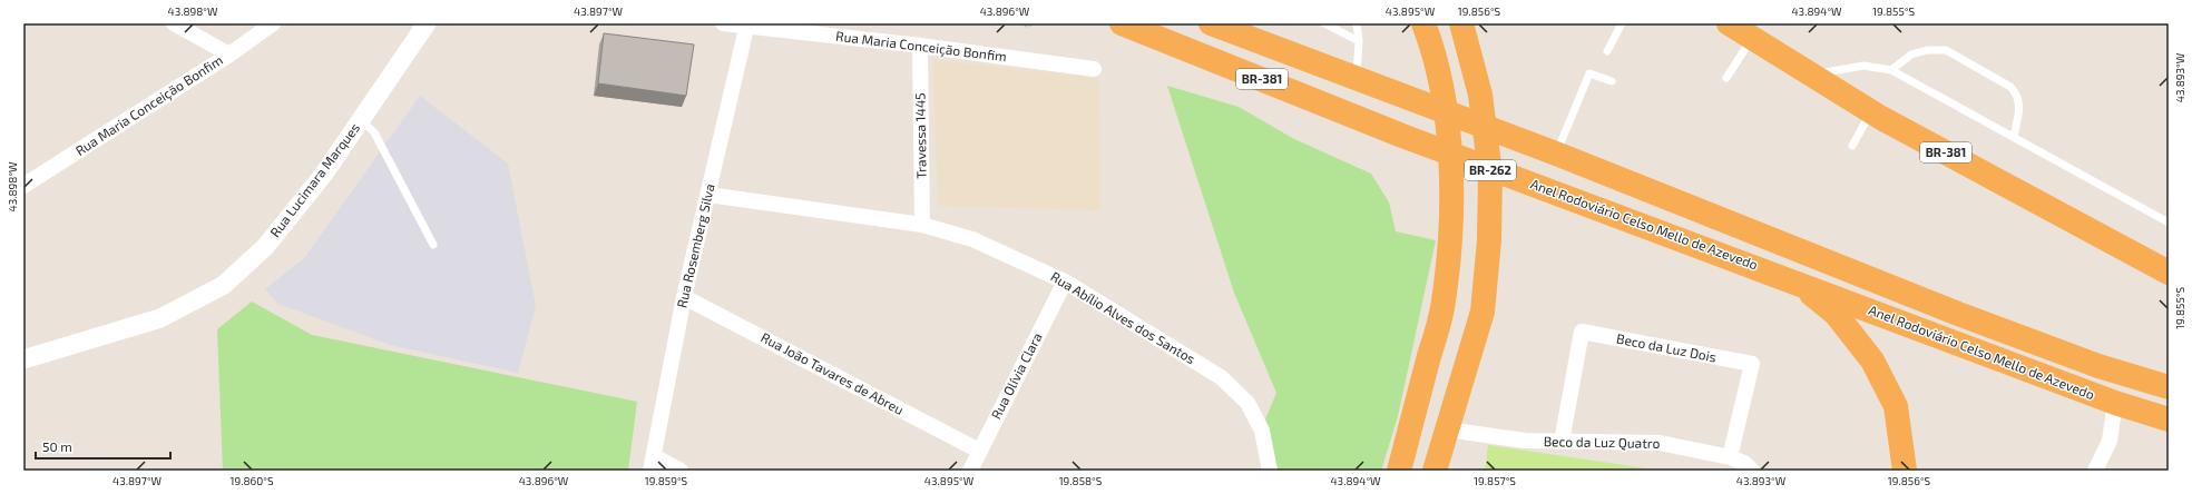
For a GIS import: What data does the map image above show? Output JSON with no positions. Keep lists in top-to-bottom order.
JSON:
{
  "streets": {
    "highway": ["BR-381", "BR-262", "Anel Rodoviário Celso Mello de Azevedo"],
    "street": [
      "Rua Maria Conceição Bonfim",
      "Travessa 1445",
      "Rua Lucimara Marques",
      "Rua Rosemberg Silva",
      "Rua Abílio Alves dos Santos",
      "Beco da Luz Dois",
      "Rua João Tavares de Abreu",
      "Rua Olívia Clara",
      "Beco da Luz Quatro"
    ]
  },
  "crossings": [
    ["Rua Maria Conceição Bonfim", "Travessa 1445"],
    ["Rua Maria Conceição Bonfim", "Rua Rosemberg Silva"],
    ["Travessa 1445", "Rua Abílio Alves dos Santos"],
    ["BR-262", "Beco da Luz Quatro"],
    ["Rua Rosemberg Silva", "Rua Abílio Alves dos Santos"],
    ["Rua Rosemberg Silva", "Rua João Tavares de Abreu"],
    ["Rua Abílio Alves dos Santos", "Rua Olívia Clara"],
    ["Beco da Luz Dois", "Beco da Luz Quatro"],
    ["Rua João Tavares de Abreu", "Rua Olívia Clara"]
  ],
  "scale_bar": "50 m",
  "coordinates": [
    "43.898°W",
    "43.897°W",
    "43.896°W",
    "43.895°W",
    "19.856°S",
    "43.894°W",
    "19.855°S",
    "43.893°W",
    "19.860°S",
    "19.859°S",
    "19.858°S",
    "19.857°S"
  ]
}
